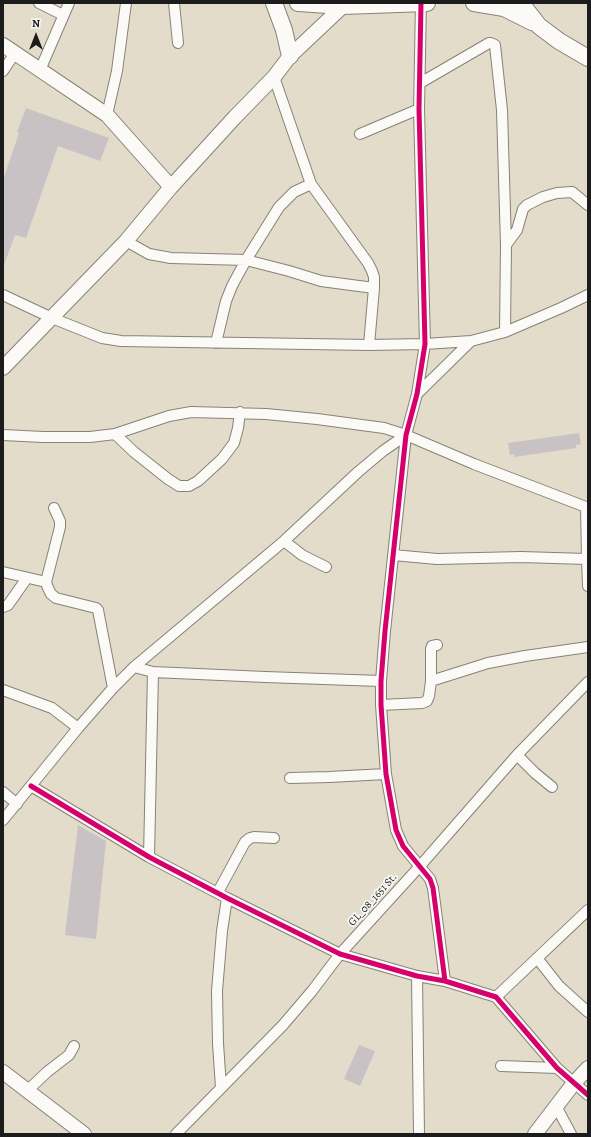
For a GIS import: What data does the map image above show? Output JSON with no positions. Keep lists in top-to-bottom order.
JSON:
{
  "streets": {
    "street": ["GL_08_1651 St."]
  },
  "north": "top"
}
